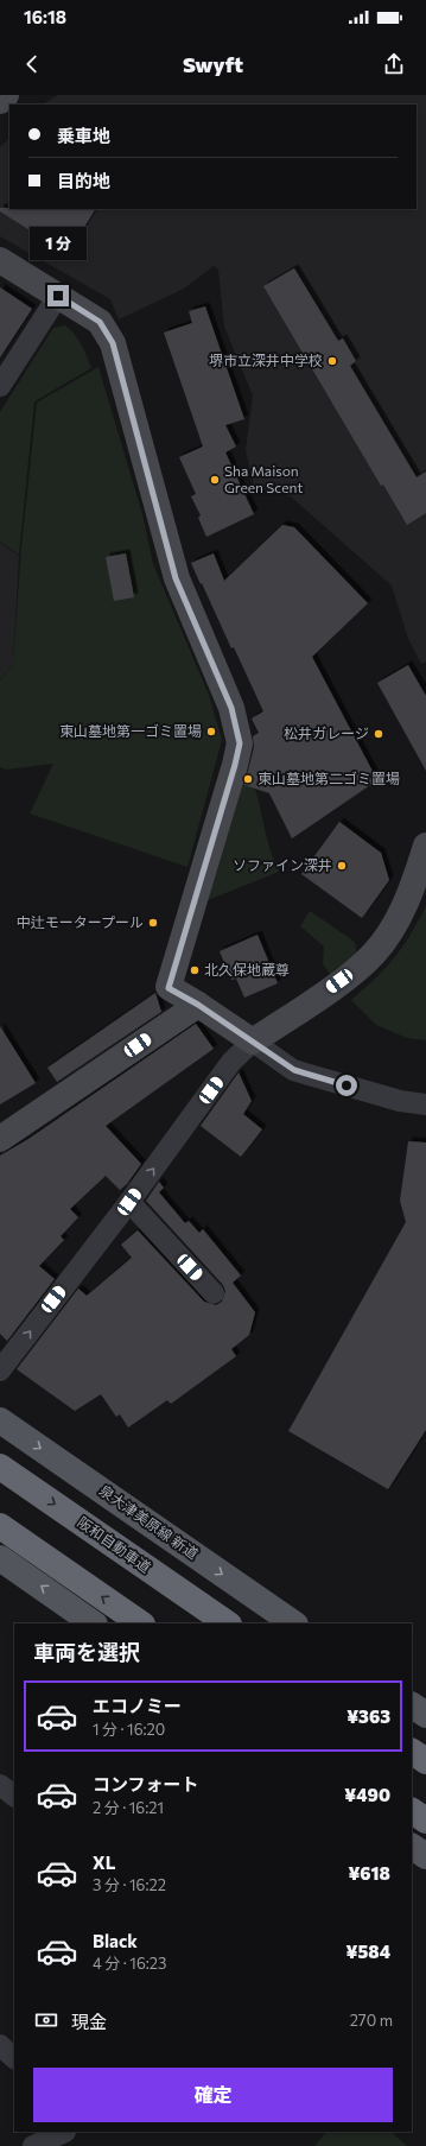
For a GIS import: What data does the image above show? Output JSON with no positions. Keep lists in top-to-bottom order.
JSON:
{
  "streets": {
    "highway": ["阪和自動車道"],
    "main road": ["泉大津美原線 新道"]
  },
  "places": [
    "堺市立深井中学校",
    "Sha Maison Green Scent",
    "東山墓地第一ゴミ置場",
    "松井ガレージ",
    "東山墓地第二ゴミ置場",
    "ソファイン深井",
    "中辻モータープール",
    "北久保地蔵尊"
  ],
  "page": {
    "status": "16:18",
    "header": "Swyft",
    "banner": ["乗車地", "目的地"],
    "bubble": "1 分",
    "heading": "車両を選択",
    "list": [
      {
        "name": "エコノミー",
        "note": "1 分 · 16:20",
        "value": "¥363"
      },
      {
        "name": "コンフォート",
        "note": "2 分 · 16:21",
        "value": "¥490"
      },
      {
        "name": "XL",
        "note": "3 分 · 16:22",
        "value": "¥618"
      },
      {
        "name": "Black",
        "note": "4 分 · 16:23",
        "value": "¥584"
      }
    ],
    "pay": ["現金", "270 m"],
    "buttons": "確定"
  }
}
